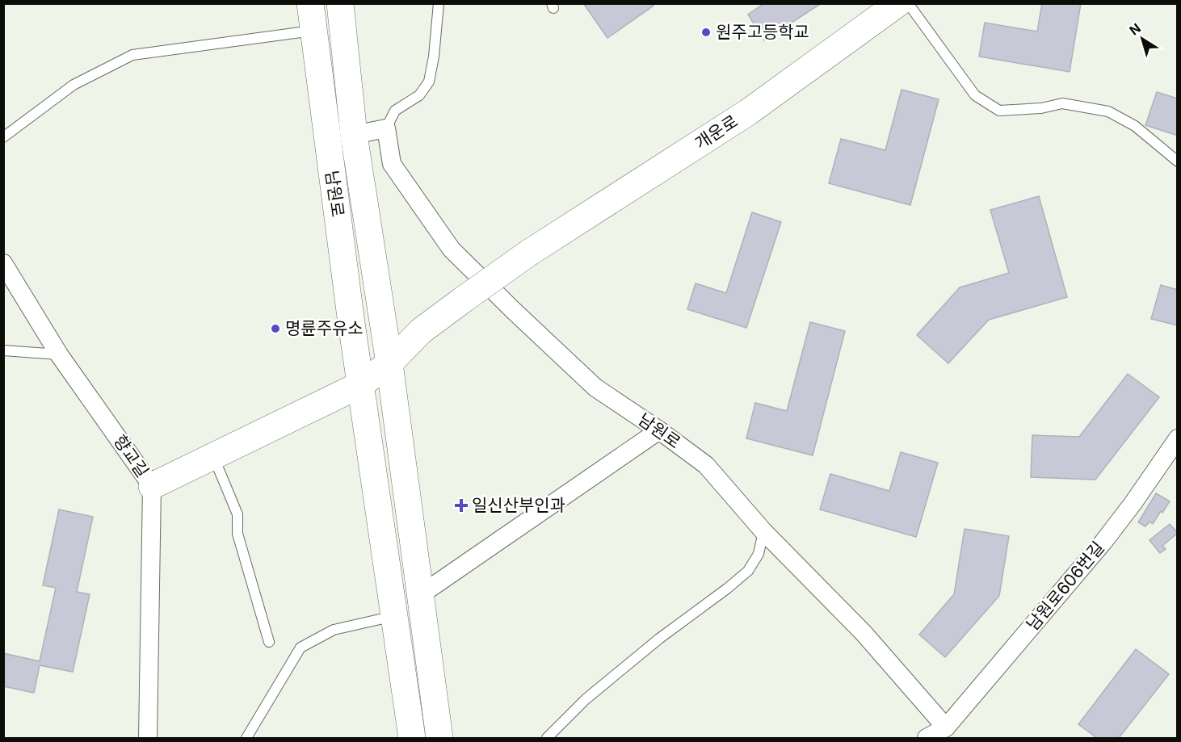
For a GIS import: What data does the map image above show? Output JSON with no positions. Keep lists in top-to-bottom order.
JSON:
{
  "streets": {
    "street": [
      "개운로",
      "남원로",
      "향교길",
      "남원로606번길"
    ]
  },
  "crossings": [
    ["개운로", "남원로"]
  ],
  "places": {
    "other": ["원주고등학교", "명륜주유소"],
    "health": ["일신산부인과"]
  },
  "north": "top left"
}
